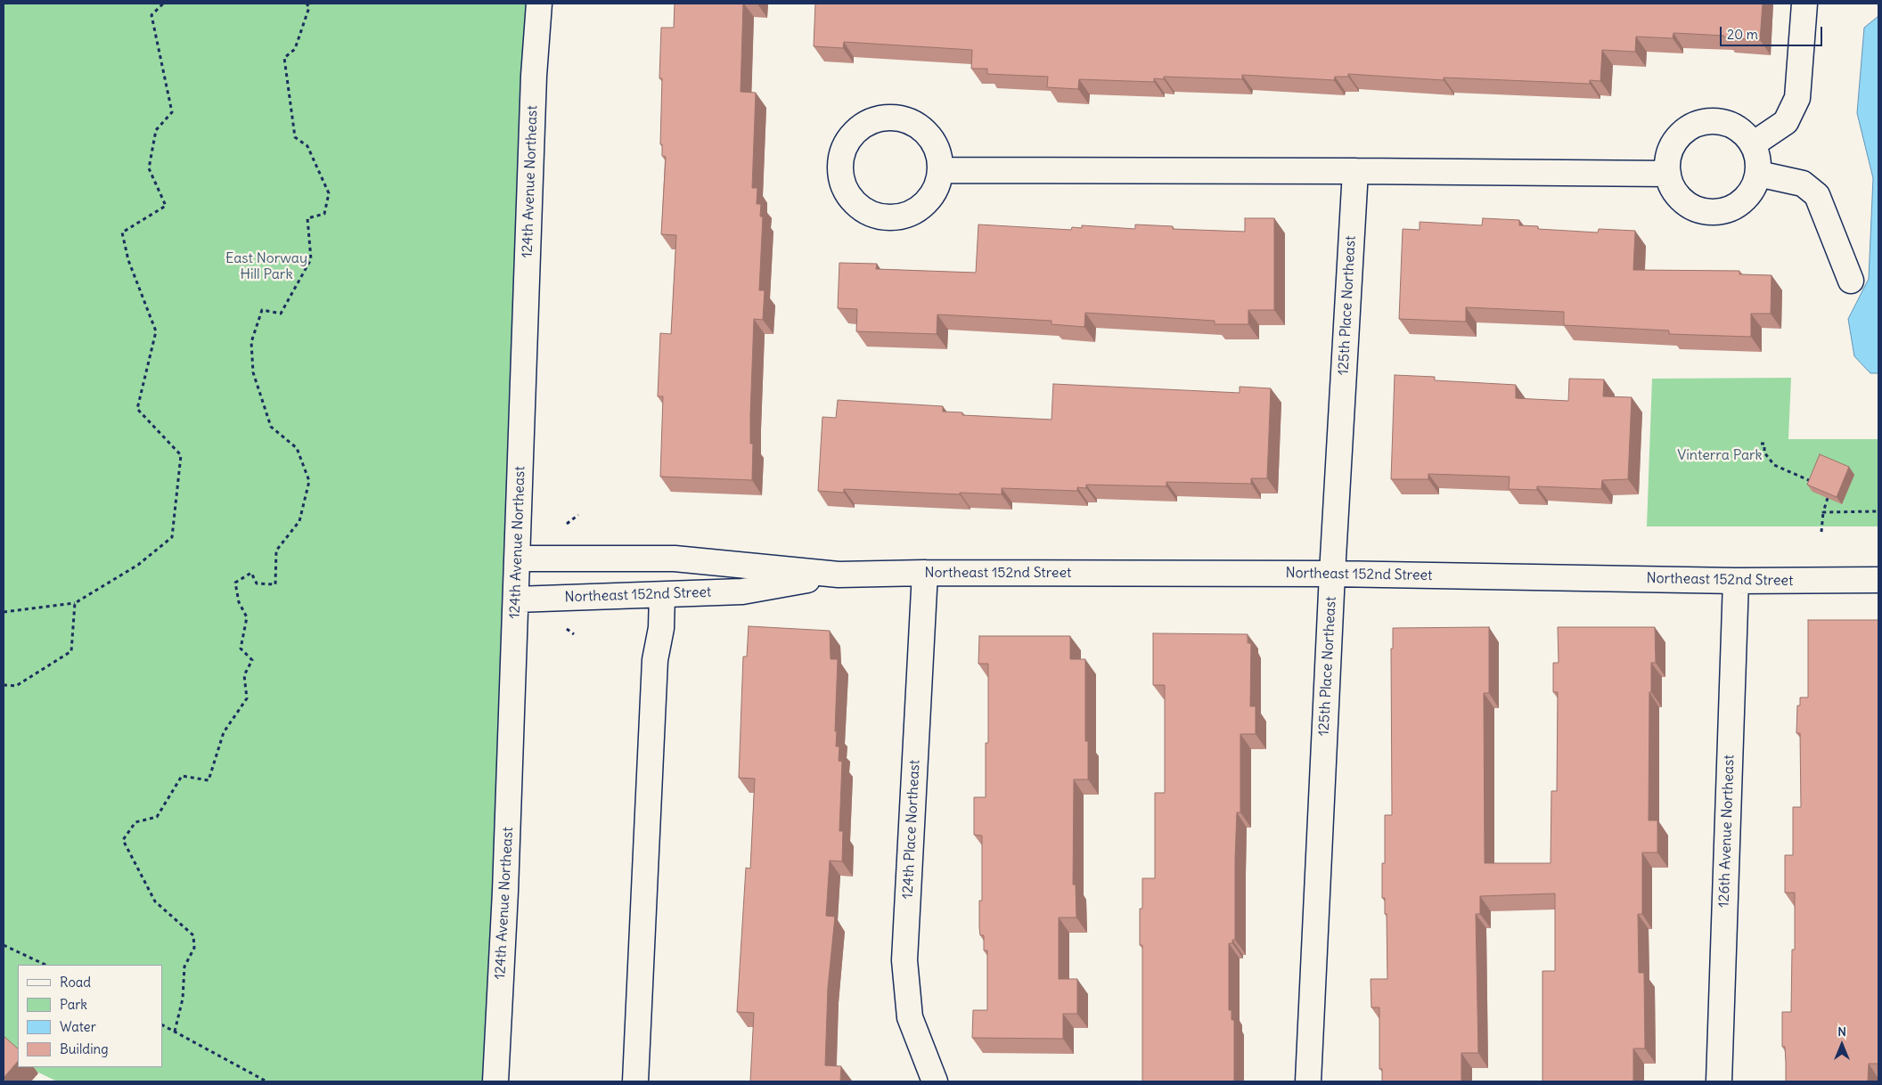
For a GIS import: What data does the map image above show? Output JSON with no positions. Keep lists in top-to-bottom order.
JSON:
{
  "streets": {
    "street": [
      "124th Avenue Northeast",
      "125th Place Northeast",
      "Northeast 152nd Street",
      "124th Place Northeast",
      "126th Avenue Northeast"
    ]
  },
  "crossings": [
    ["124th Avenue Northeast", "Northeast 152nd Street"],
    ["125th Place Northeast", "Northeast 152nd Street"],
    ["Northeast 152nd Street", "124th Place Northeast"],
    ["Northeast 152nd Street", "126th Avenue Northeast"]
  ],
  "parks": ["East Norway Hill Park", "Vinterra Park"],
  "legend": [
    "Road",
    "Park",
    "Water",
    "Building"
  ],
  "scale_bar": "20 m",
  "north": "top"
}
